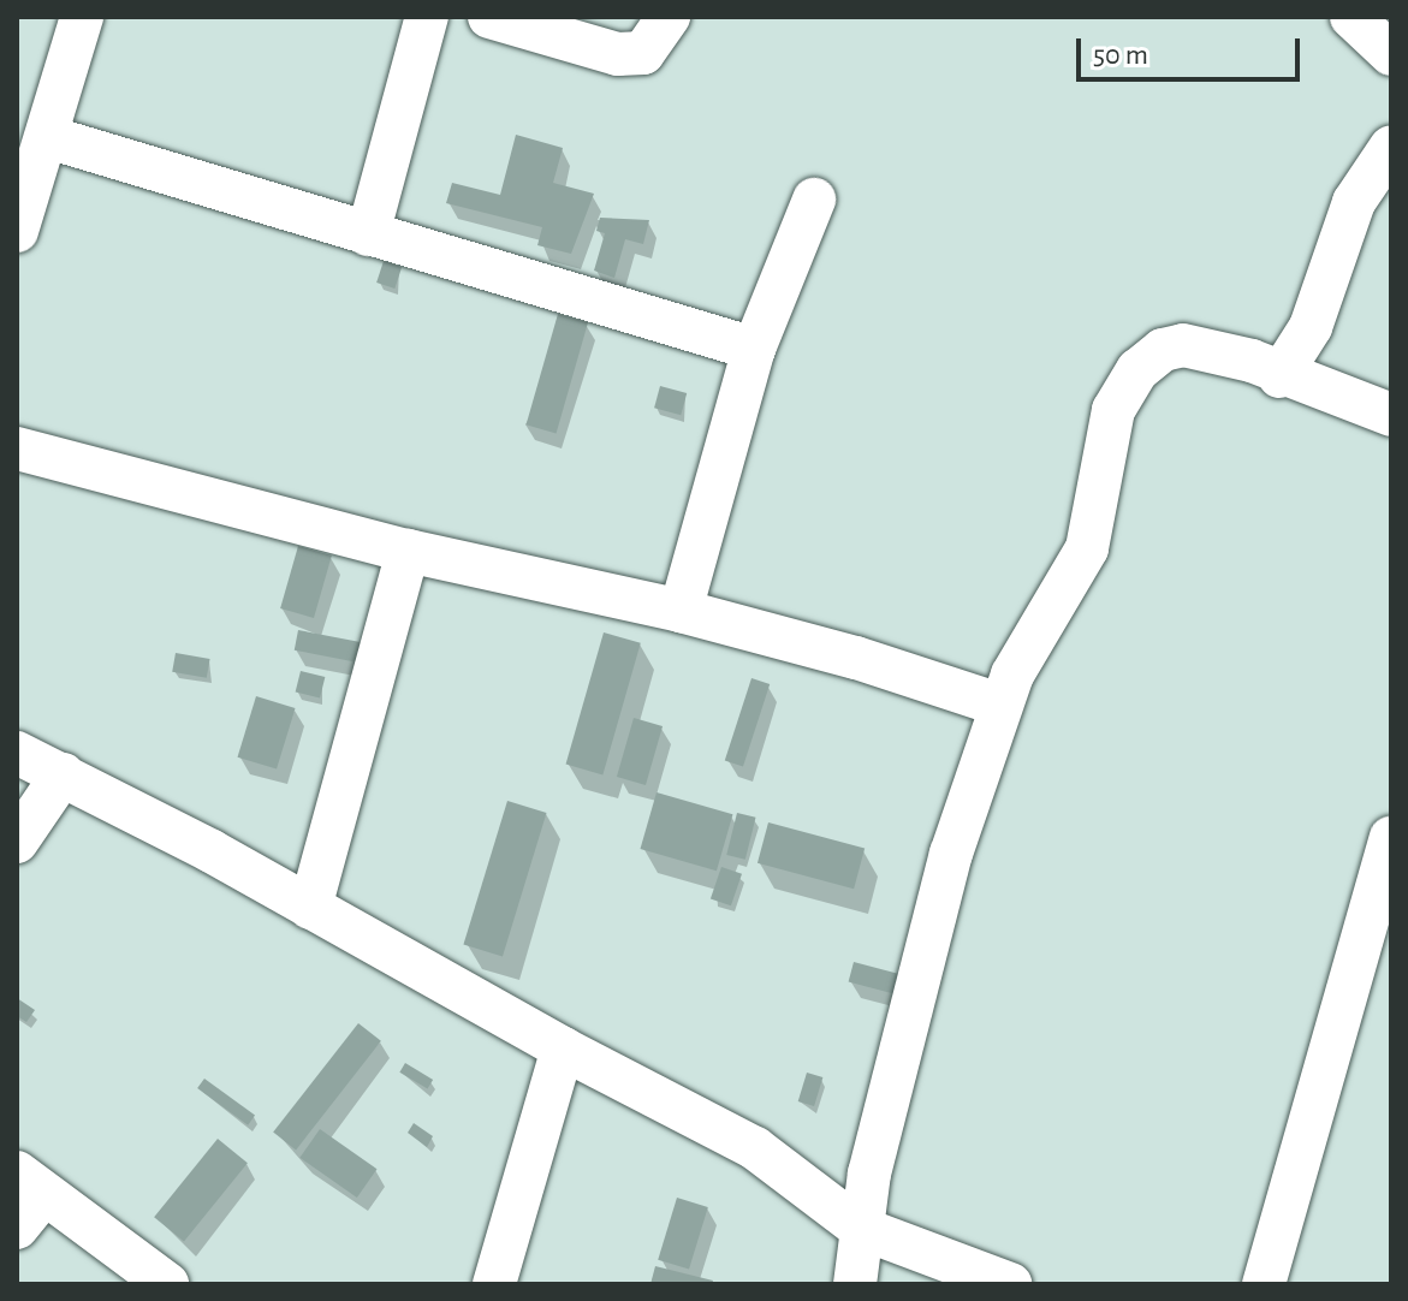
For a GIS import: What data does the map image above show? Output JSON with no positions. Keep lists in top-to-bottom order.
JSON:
{
  "scale_bar": "50 m"
}
